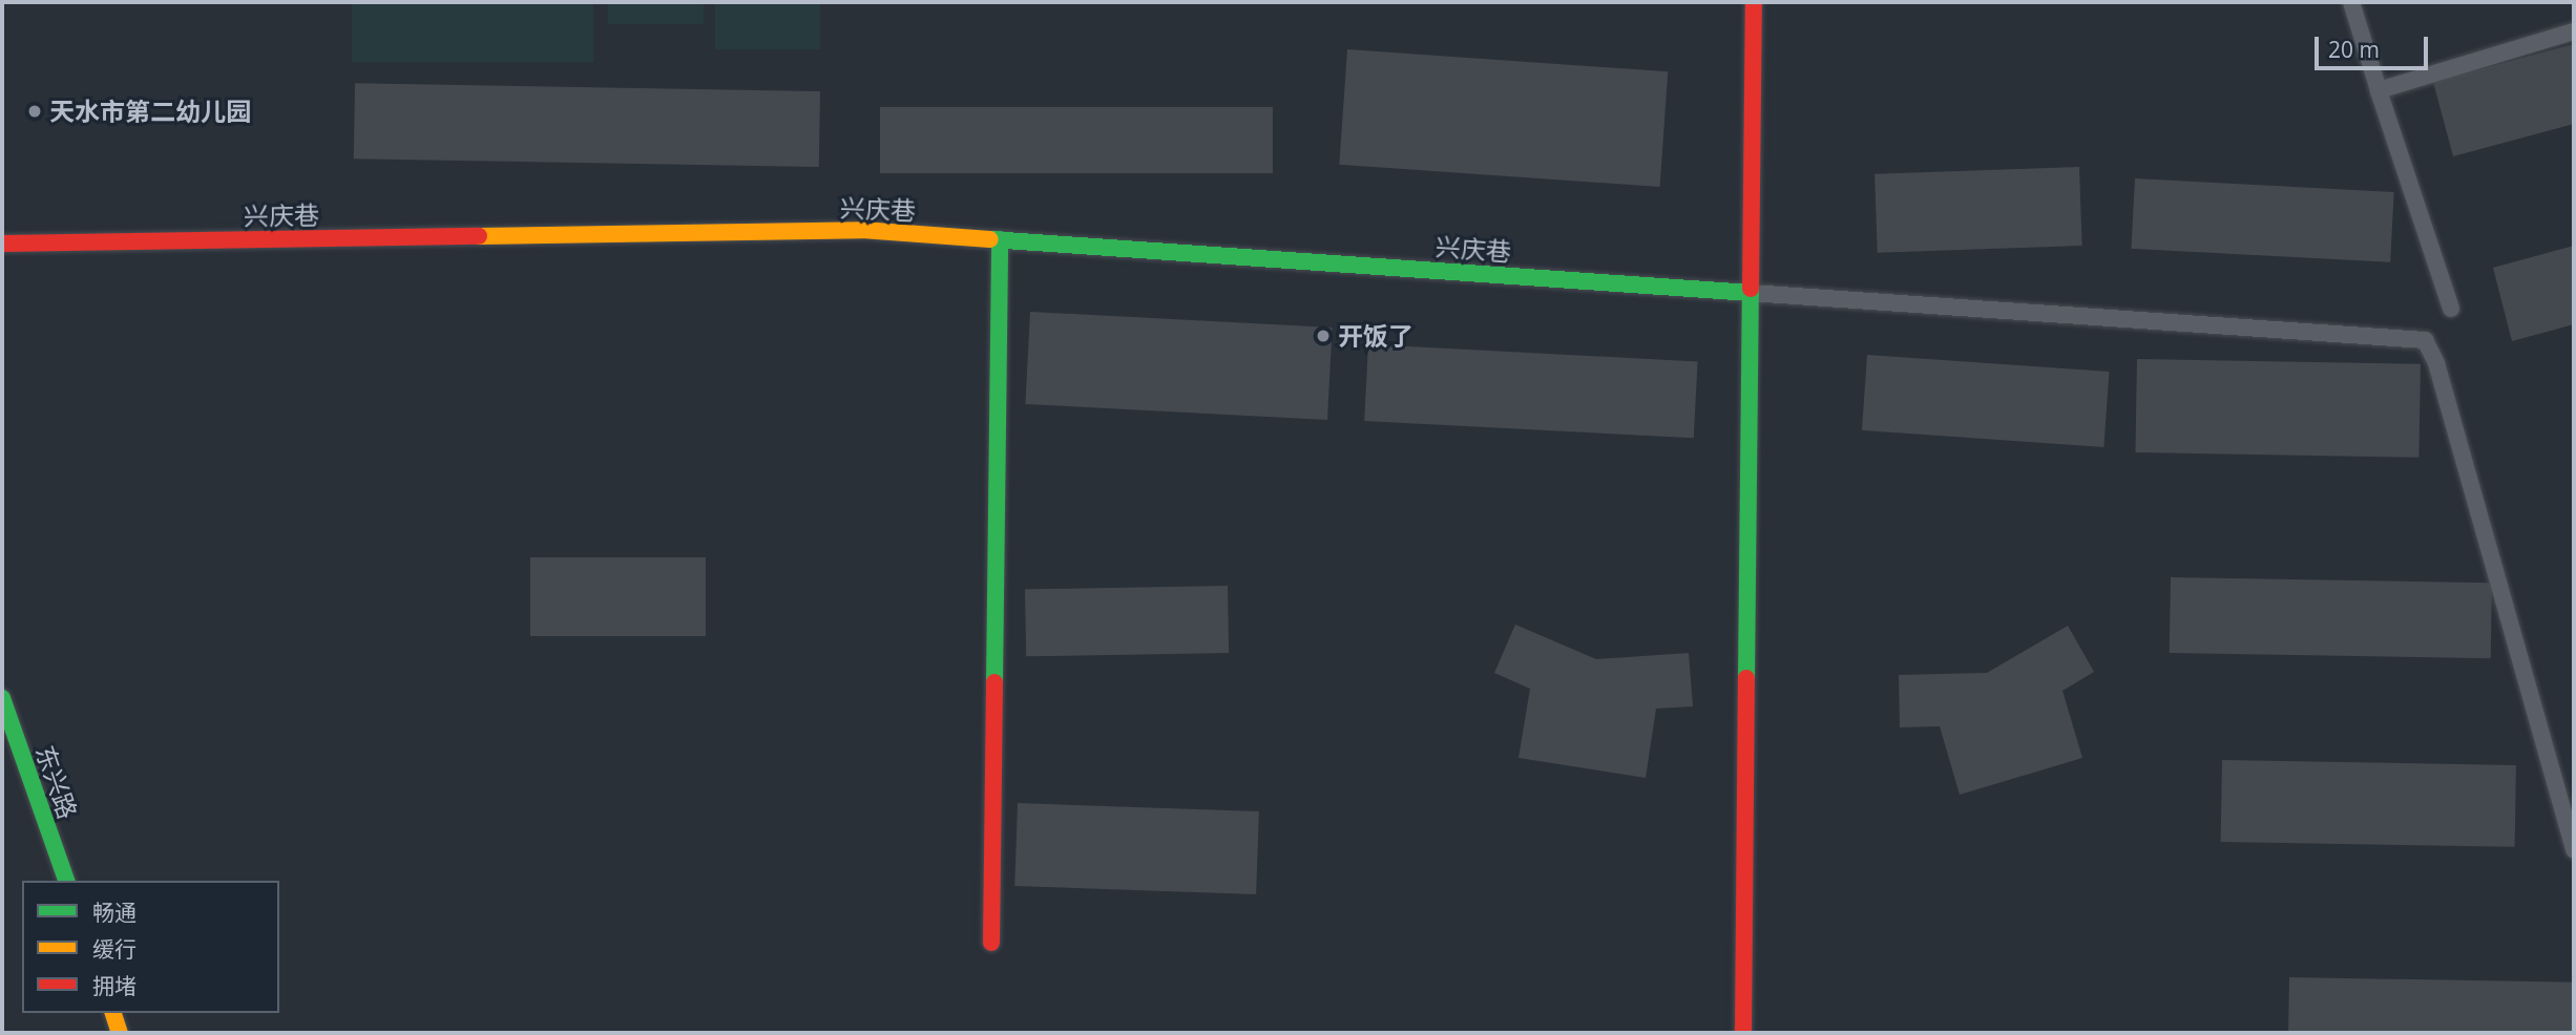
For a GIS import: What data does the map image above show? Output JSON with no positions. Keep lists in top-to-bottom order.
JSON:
{
  "streets": {
    "street": ["兴庆巷", "东兴路"]
  },
  "places": ["天水市第二幼儿园", "开饭了"],
  "legend": ["畅通", "缓行", "拥堵"],
  "scale_bar": "20 m"
}
